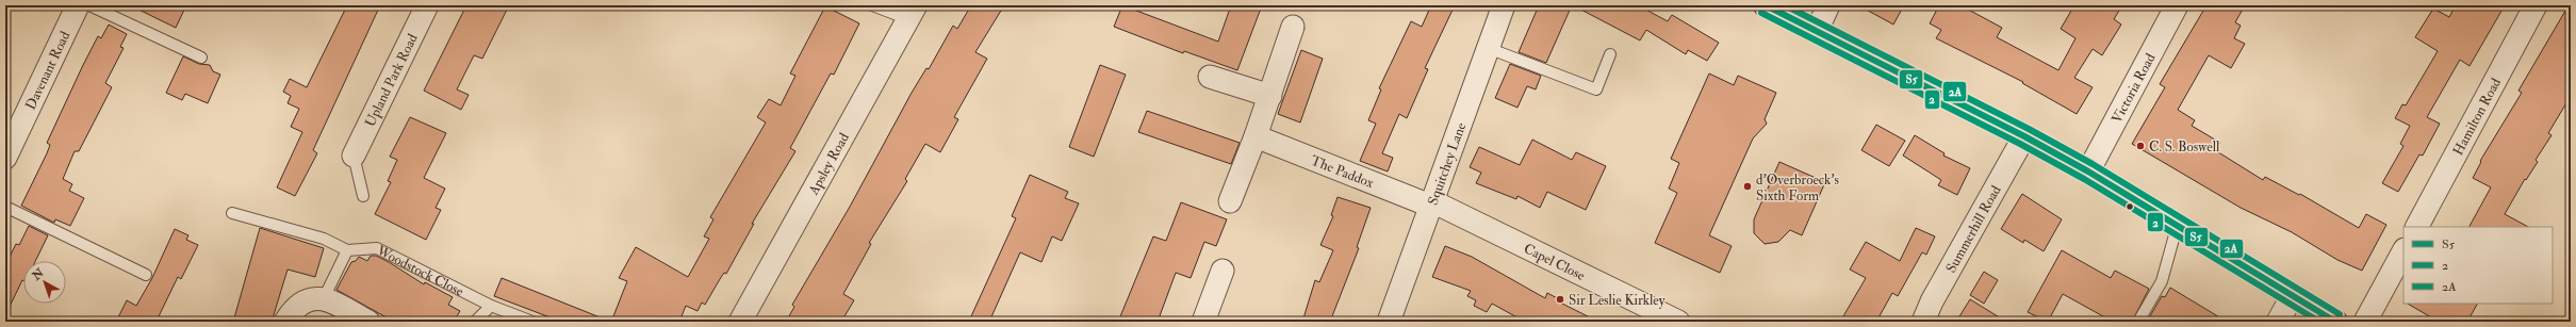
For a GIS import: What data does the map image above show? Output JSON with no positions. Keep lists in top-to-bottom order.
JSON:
{
  "streets": {
    "street": [
      "Davenant Road",
      "Upland Park Road",
      "Victoria Road",
      "Hamilton Road",
      "Squitchey Lane",
      "Apsley Road",
      "The Paddox",
      "Summerhill Road",
      "Capel Close"
    ],
    "lane": ["Woodstock Close"]
  },
  "crossings": [
    ["Squitchey Lane", "The Paddox"],
    ["Squitchey Lane", "Capel Close"],
    ["The Paddox", "Capel Close"]
  ],
  "places": ["C. S. Boswell", "d'Overbroeck's Sixth Form", "Sir Leslie Kirkley"],
  "lines": ["transit line S5", "transit line 2A", "transit line 2"],
  "legend": ["S5", "2", "2A"],
  "north": "top left"
}
